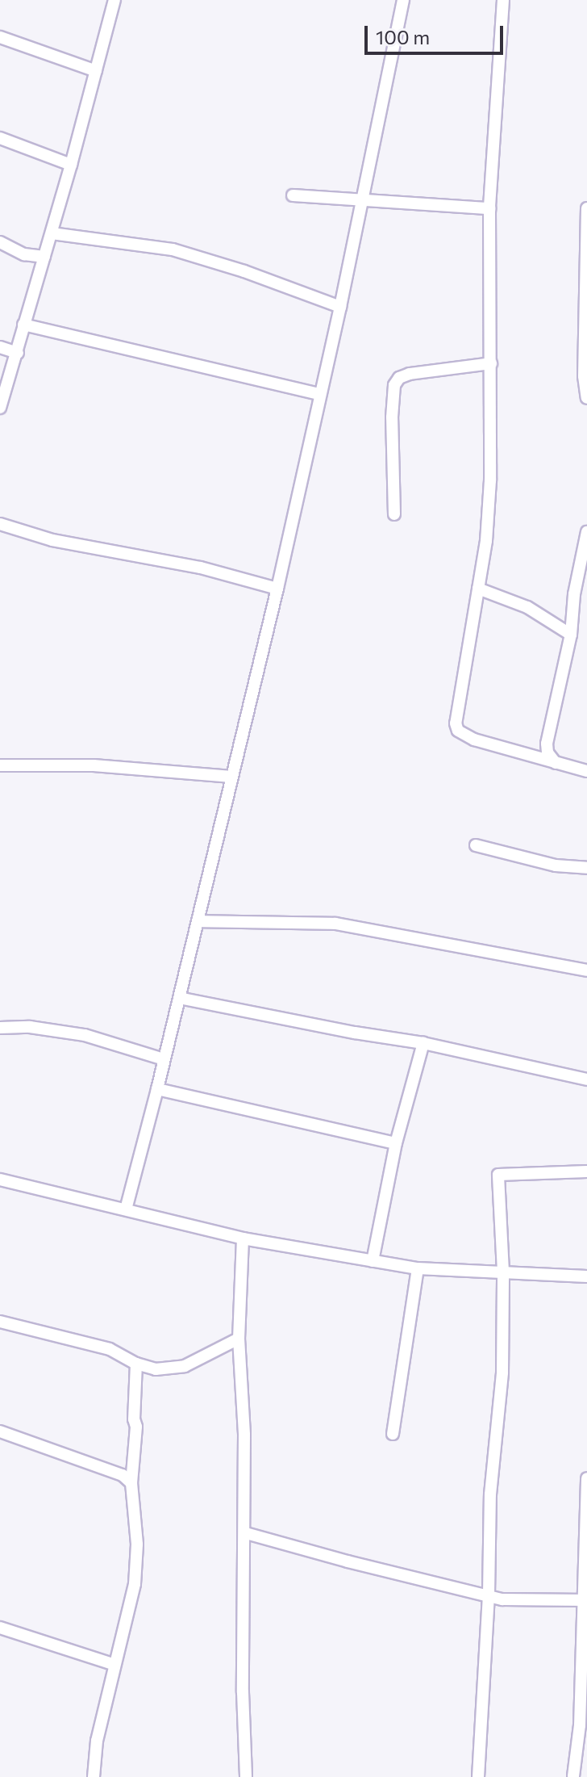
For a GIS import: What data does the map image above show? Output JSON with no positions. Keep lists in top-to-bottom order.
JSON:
{
  "scale_bar": "100 m"
}
